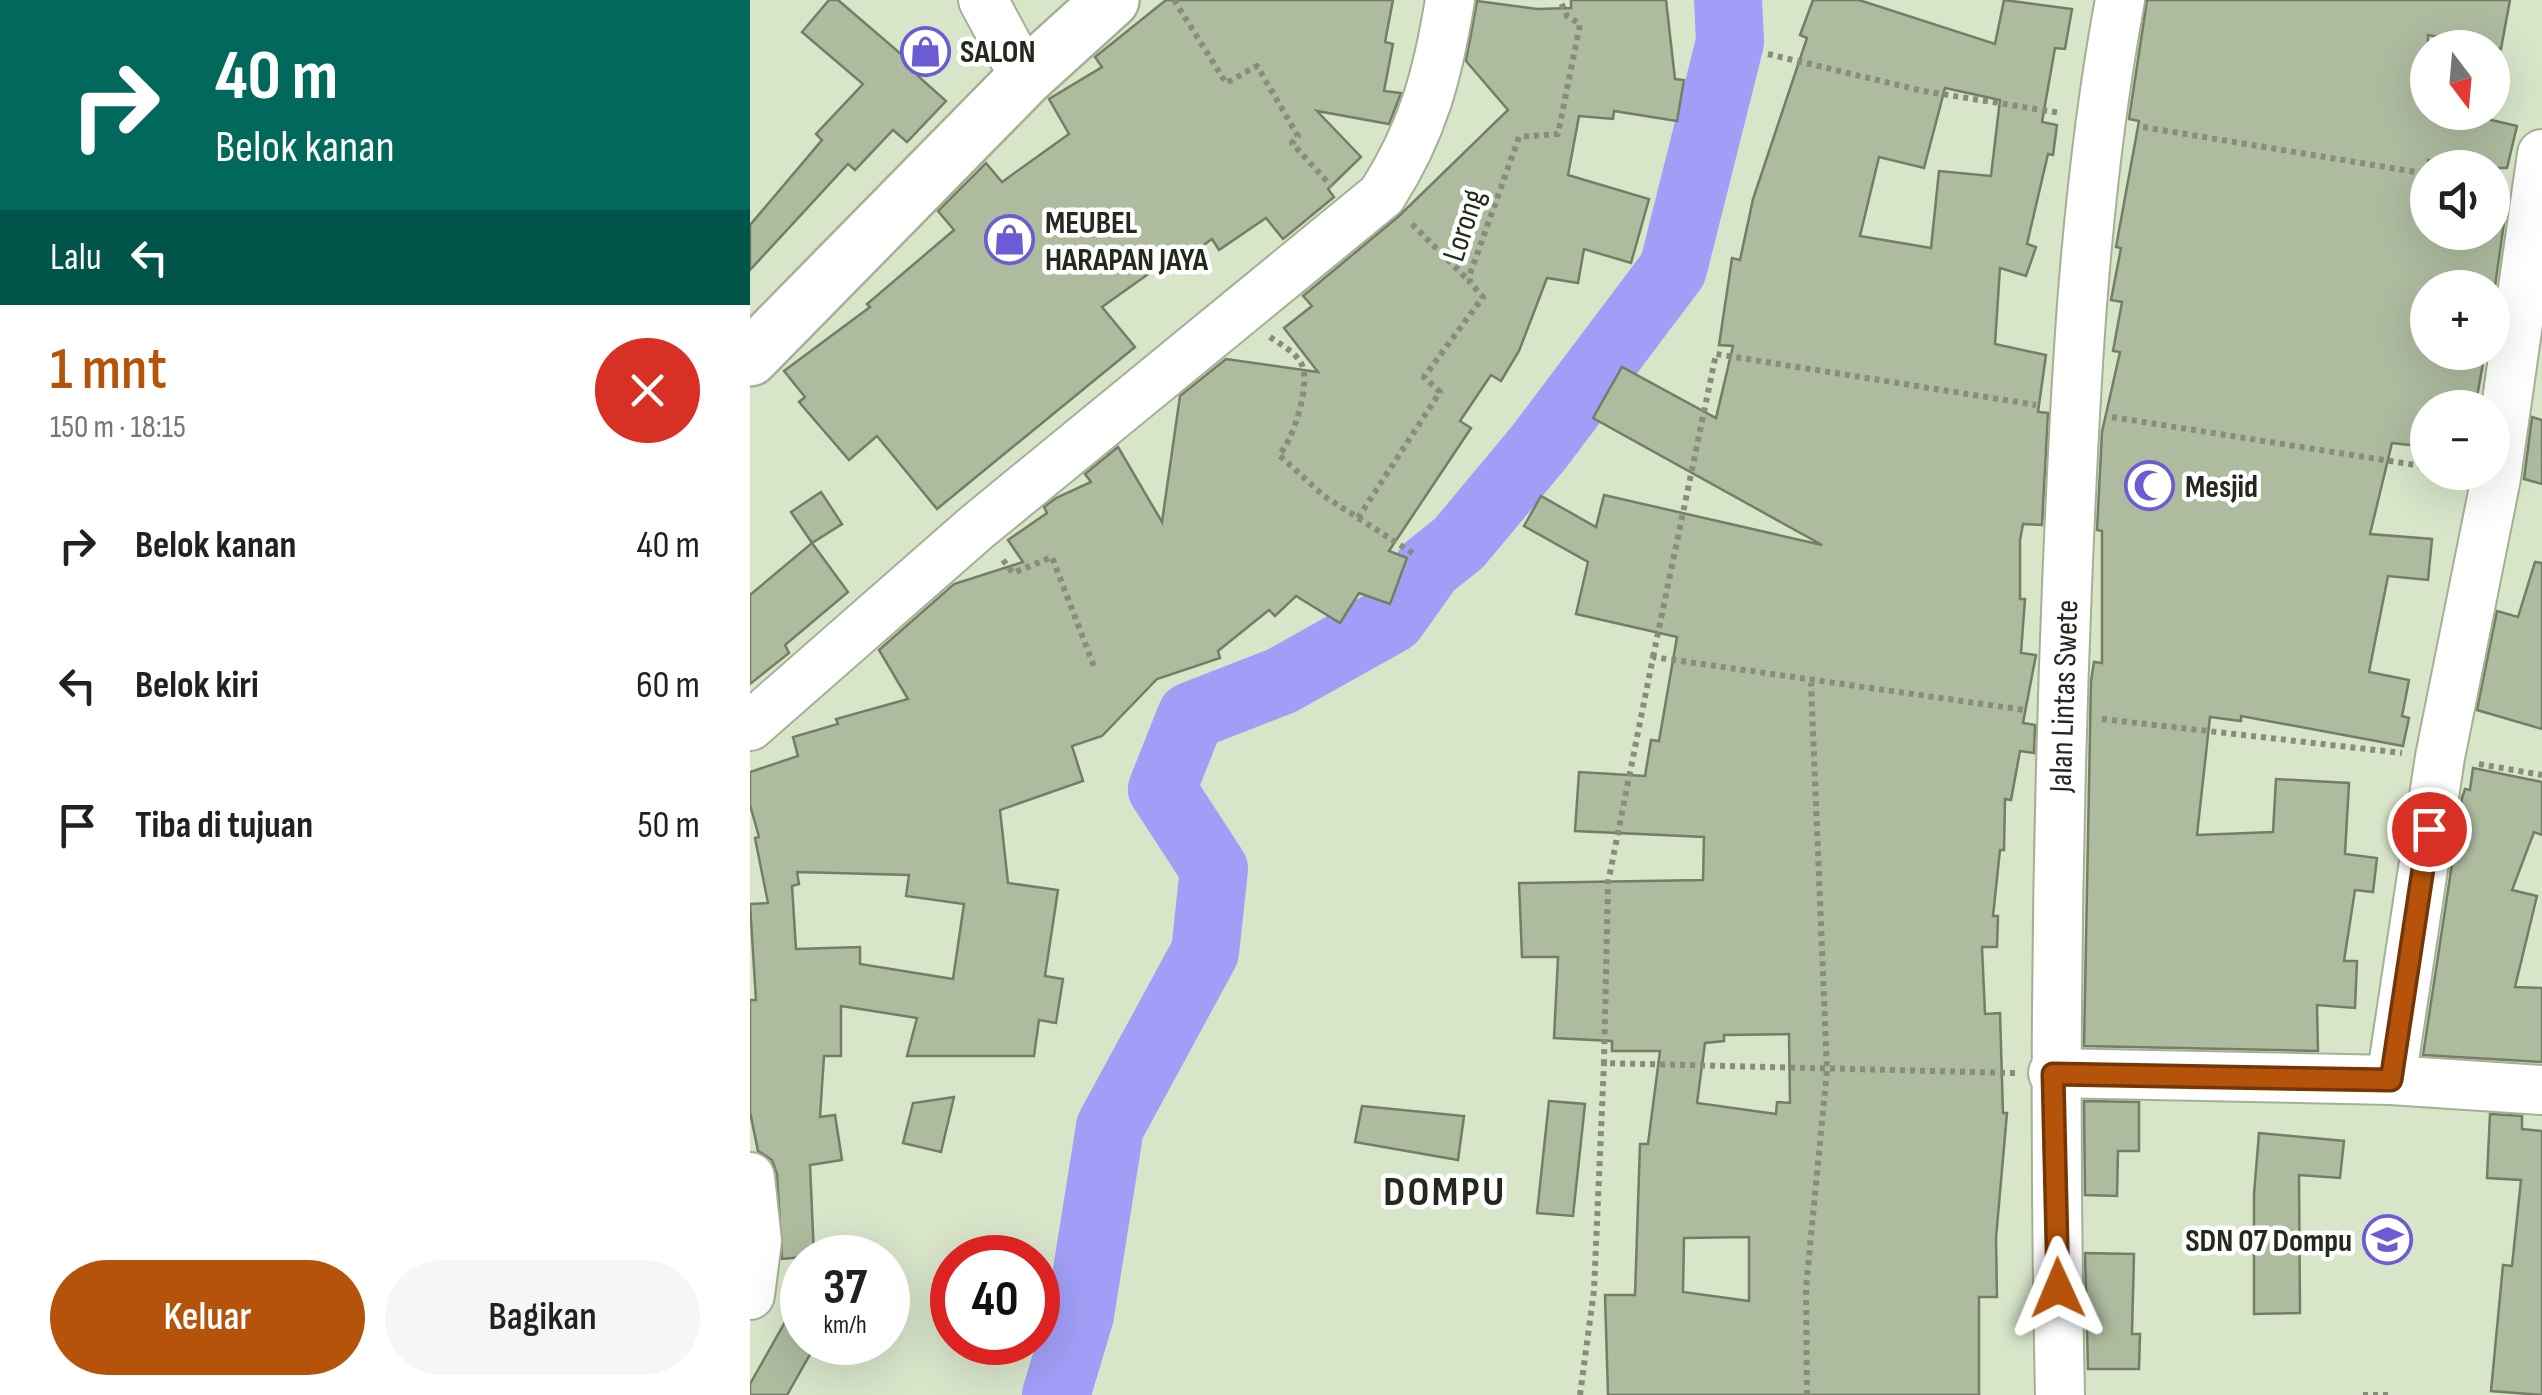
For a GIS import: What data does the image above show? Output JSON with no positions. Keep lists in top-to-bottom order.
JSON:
{
  "streets": {
    "street": ["Jalan Lintas Swete"],
    "path": ["Lorong"]
  },
  "districts": ["DOMPU"],
  "places": {
    "shop": ["SALON", "MEUBEL HARAPAN JAYA"],
    "mosque": ["Mesjid"],
    "school or university": ["SDN 07 Dompu"]
  },
  "north": "bottom",
  "page": {
    "turn": ["40 m", "Belok kanan"],
    "map_buttons": ["+", "−"],
    "then": "Lalu",
    "heading": ["1 mnt", "150 m · 18:15"],
    "list": [
      {
        "name": "Belok kanan",
        "value": "40 m"
      },
      {
        "name": "Belok kiri",
        "value": "60 m"
      },
      {
        "name": "Tiba di tujuan",
        "value": "50 m"
      }
    ],
    "speed": "37 km/h",
    "limit": "40",
    "buttons": ["Keluar", "Bagikan"]
  }
}
